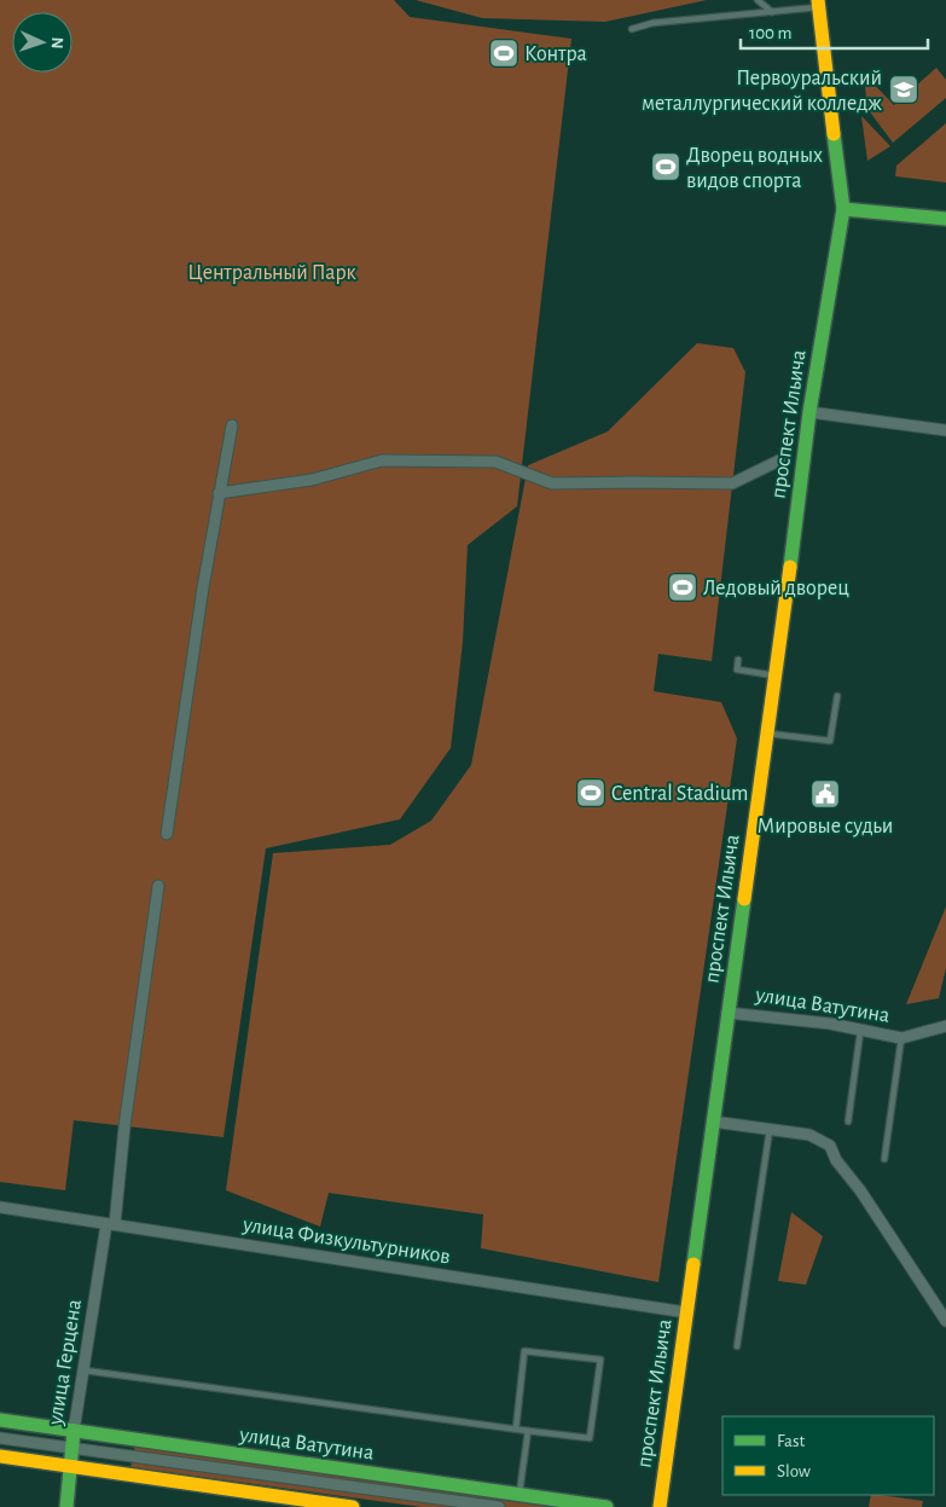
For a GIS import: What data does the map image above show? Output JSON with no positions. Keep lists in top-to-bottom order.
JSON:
{
  "streets": {
    "main road": ["проспект Ильича", "улица Ватутина", "улица Герцена"],
    "street": ["улица Физкультурников"]
  },
  "crossings": [
    ["проспект Ильича", "улица Ватутина"],
    ["проспект Ильича", "улица Физкультурников"],
    ["улица Ватутина", "улица Герцена"],
    ["улица Физкультурников", "улица Герцена"]
  ],
  "parks": ["Центральный Парк"],
  "places": {
    "sports": [
      "Контра",
      "Дворец водных видов спорта",
      "Ледовый дворец",
      "Central Stadium"
    ],
    "school or university": ["Первоуральский металлургический колледж"],
    "public building": ["Мировые судьи"]
  },
  "legend": ["Fast", "Slow"],
  "scale_bar": "100 m",
  "north": "right"
}
